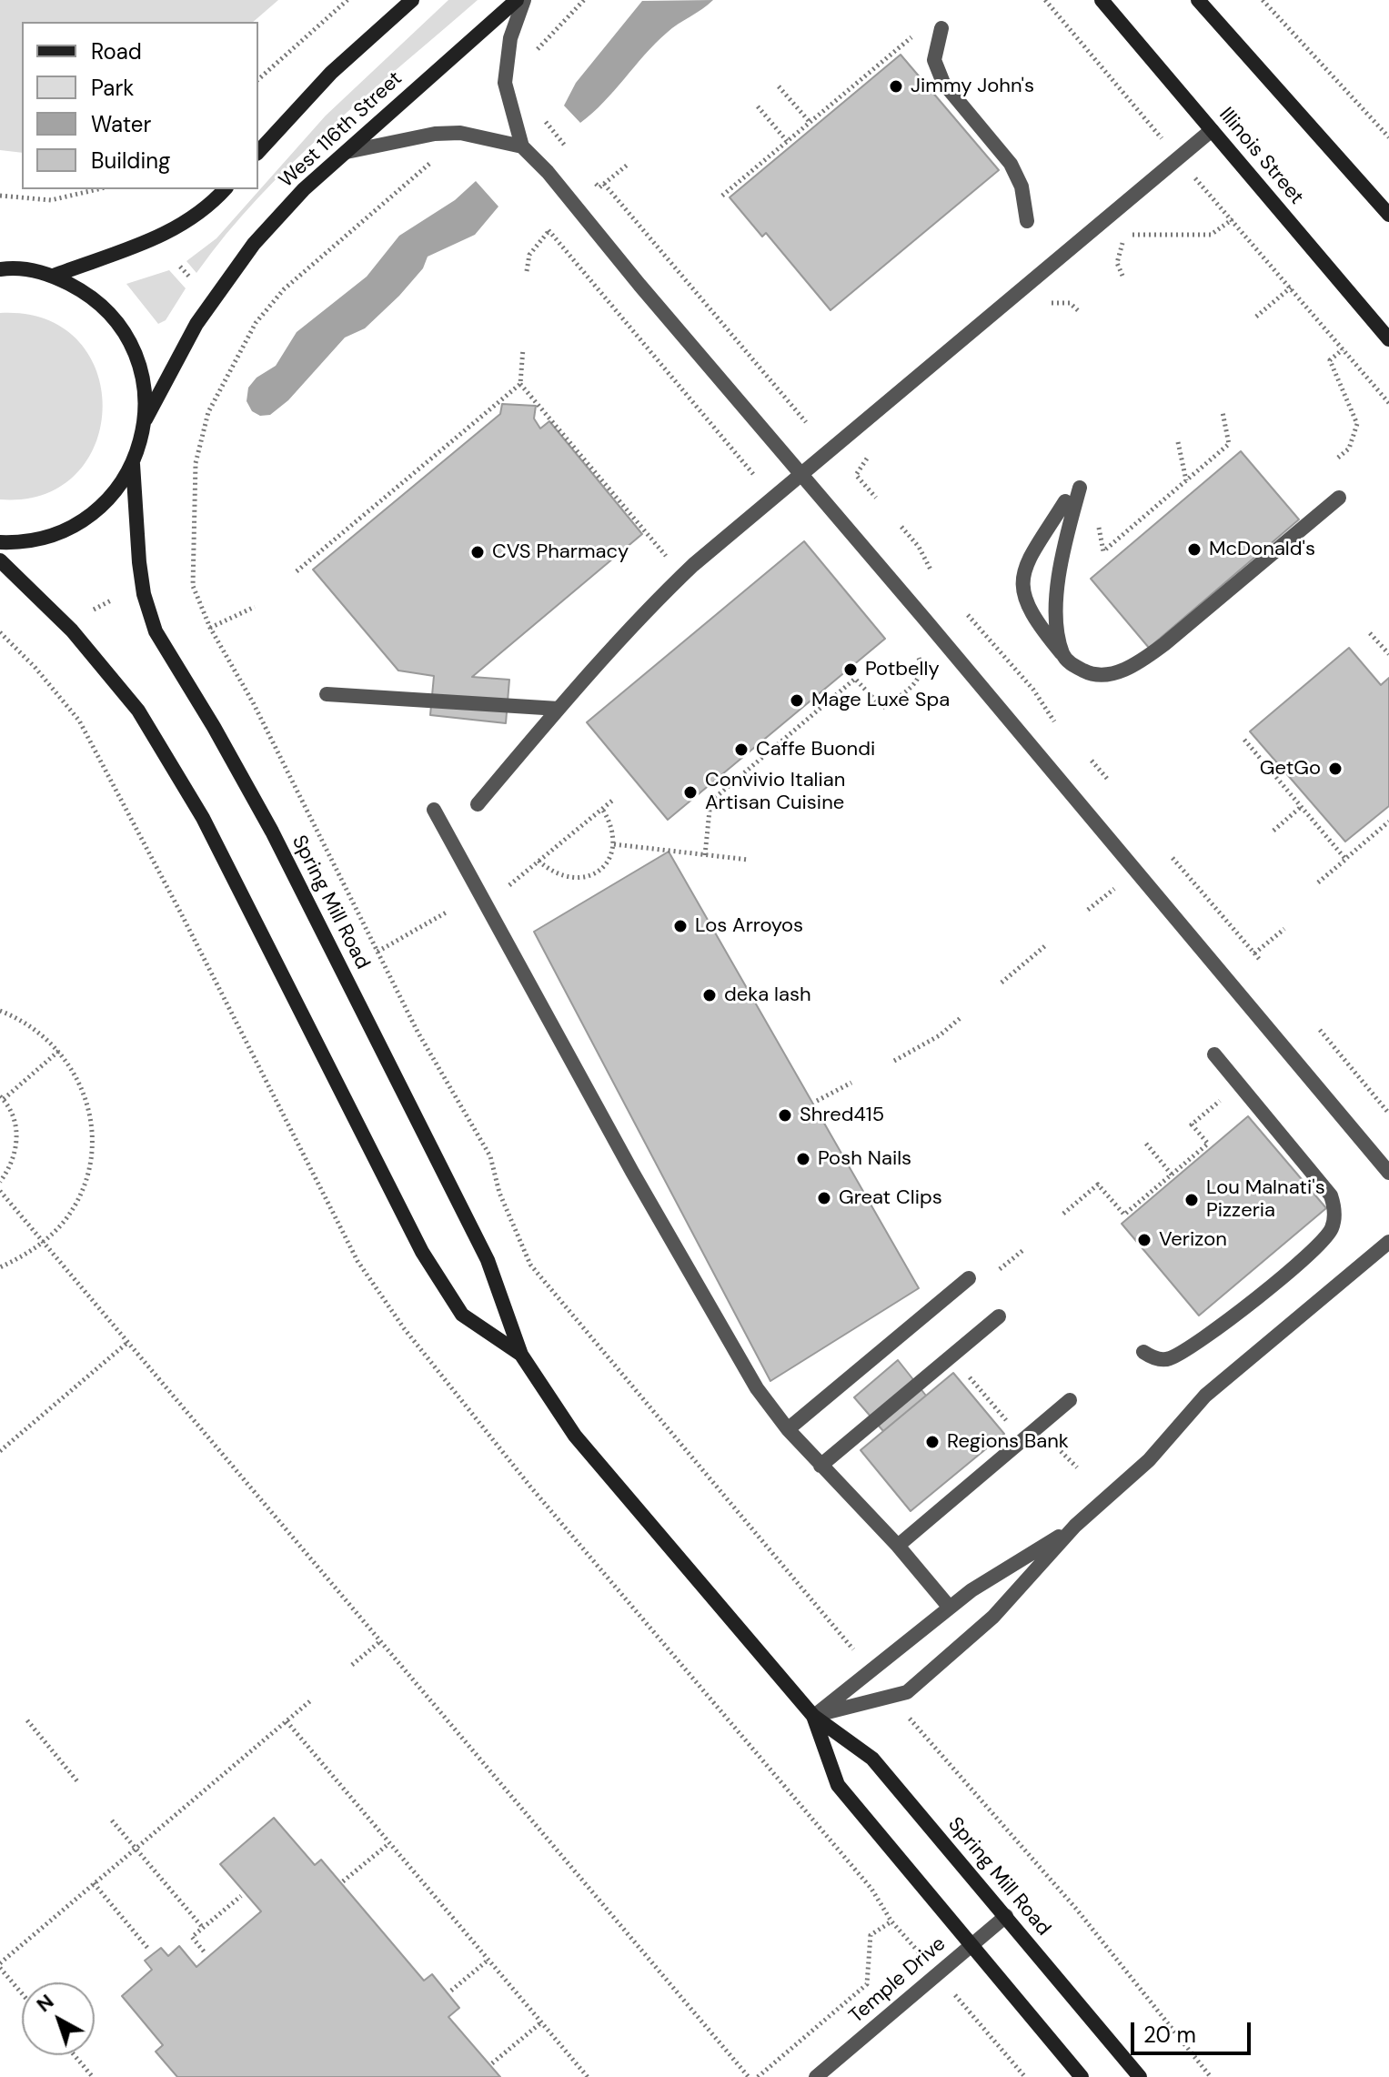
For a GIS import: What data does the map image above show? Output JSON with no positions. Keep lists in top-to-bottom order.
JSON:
{
  "streets": {
    "street": [
      "West 116th Street",
      "Illinois Street",
      "Spring Mill Road",
      "Temple Drive"
    ]
  },
  "crossings": [
    ["Spring Mill Road", "Temple Drive"]
  ],
  "places": [
    "Jimmy John's",
    "McDonald's",
    "CVS Pharmacy",
    "Potbelly",
    "Mage Luxe Spa",
    "Caffe Buondi",
    "GetGo",
    "Convivio Italian Artisan Cuisine",
    "Los Arroyos",
    "deka lash",
    "Shred415",
    "Posh Nails",
    "Great Clips",
    "Lou Malnati's Pizzeria",
    "Verizon",
    "Regions Bank"
  ],
  "legend": [
    "Road",
    "Park",
    "Water",
    "Building"
  ],
  "scale_bar": "20 m",
  "north": "top left"
}
